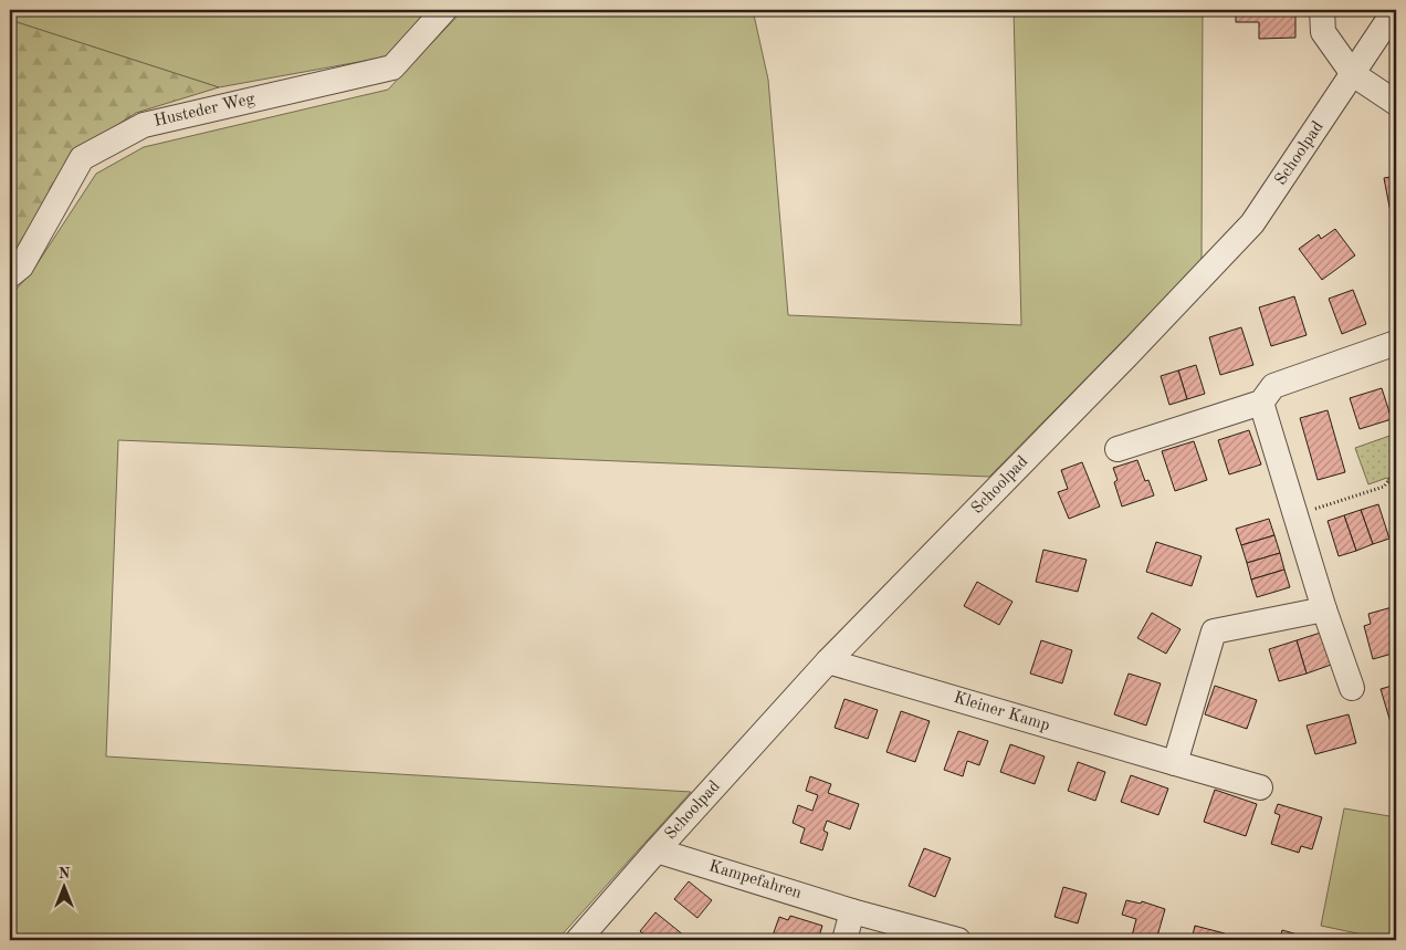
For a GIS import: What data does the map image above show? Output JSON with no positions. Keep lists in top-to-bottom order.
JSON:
{
  "streets": {
    "street": [
      "Husteder Weg",
      "Schoolpad",
      "Kleiner Kamp",
      "Kampefahren"
    ]
  },
  "crossings": [
    ["Schoolpad", "Kleiner Kamp"],
    ["Schoolpad", "Kampefahren"]
  ],
  "north": "top"
}
